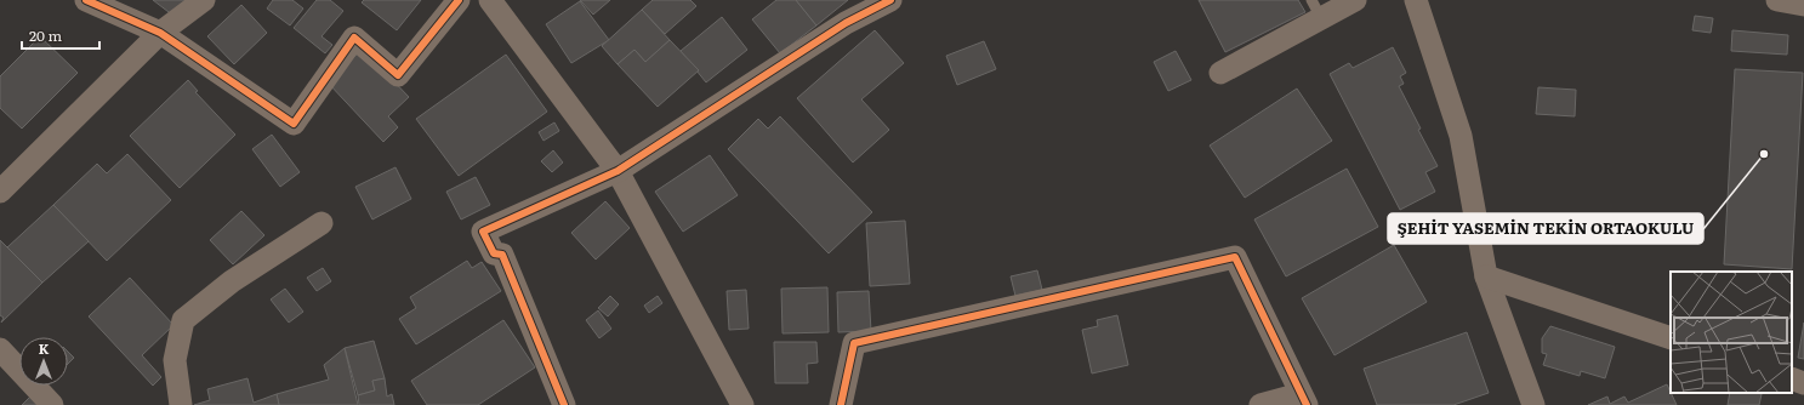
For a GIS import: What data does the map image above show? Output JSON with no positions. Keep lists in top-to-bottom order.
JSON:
{
  "places": ["ŞEHİT YASEMİN TEKİN ORTAOKULU"],
  "scale_bar": "20 m",
  "north": "top"
}
